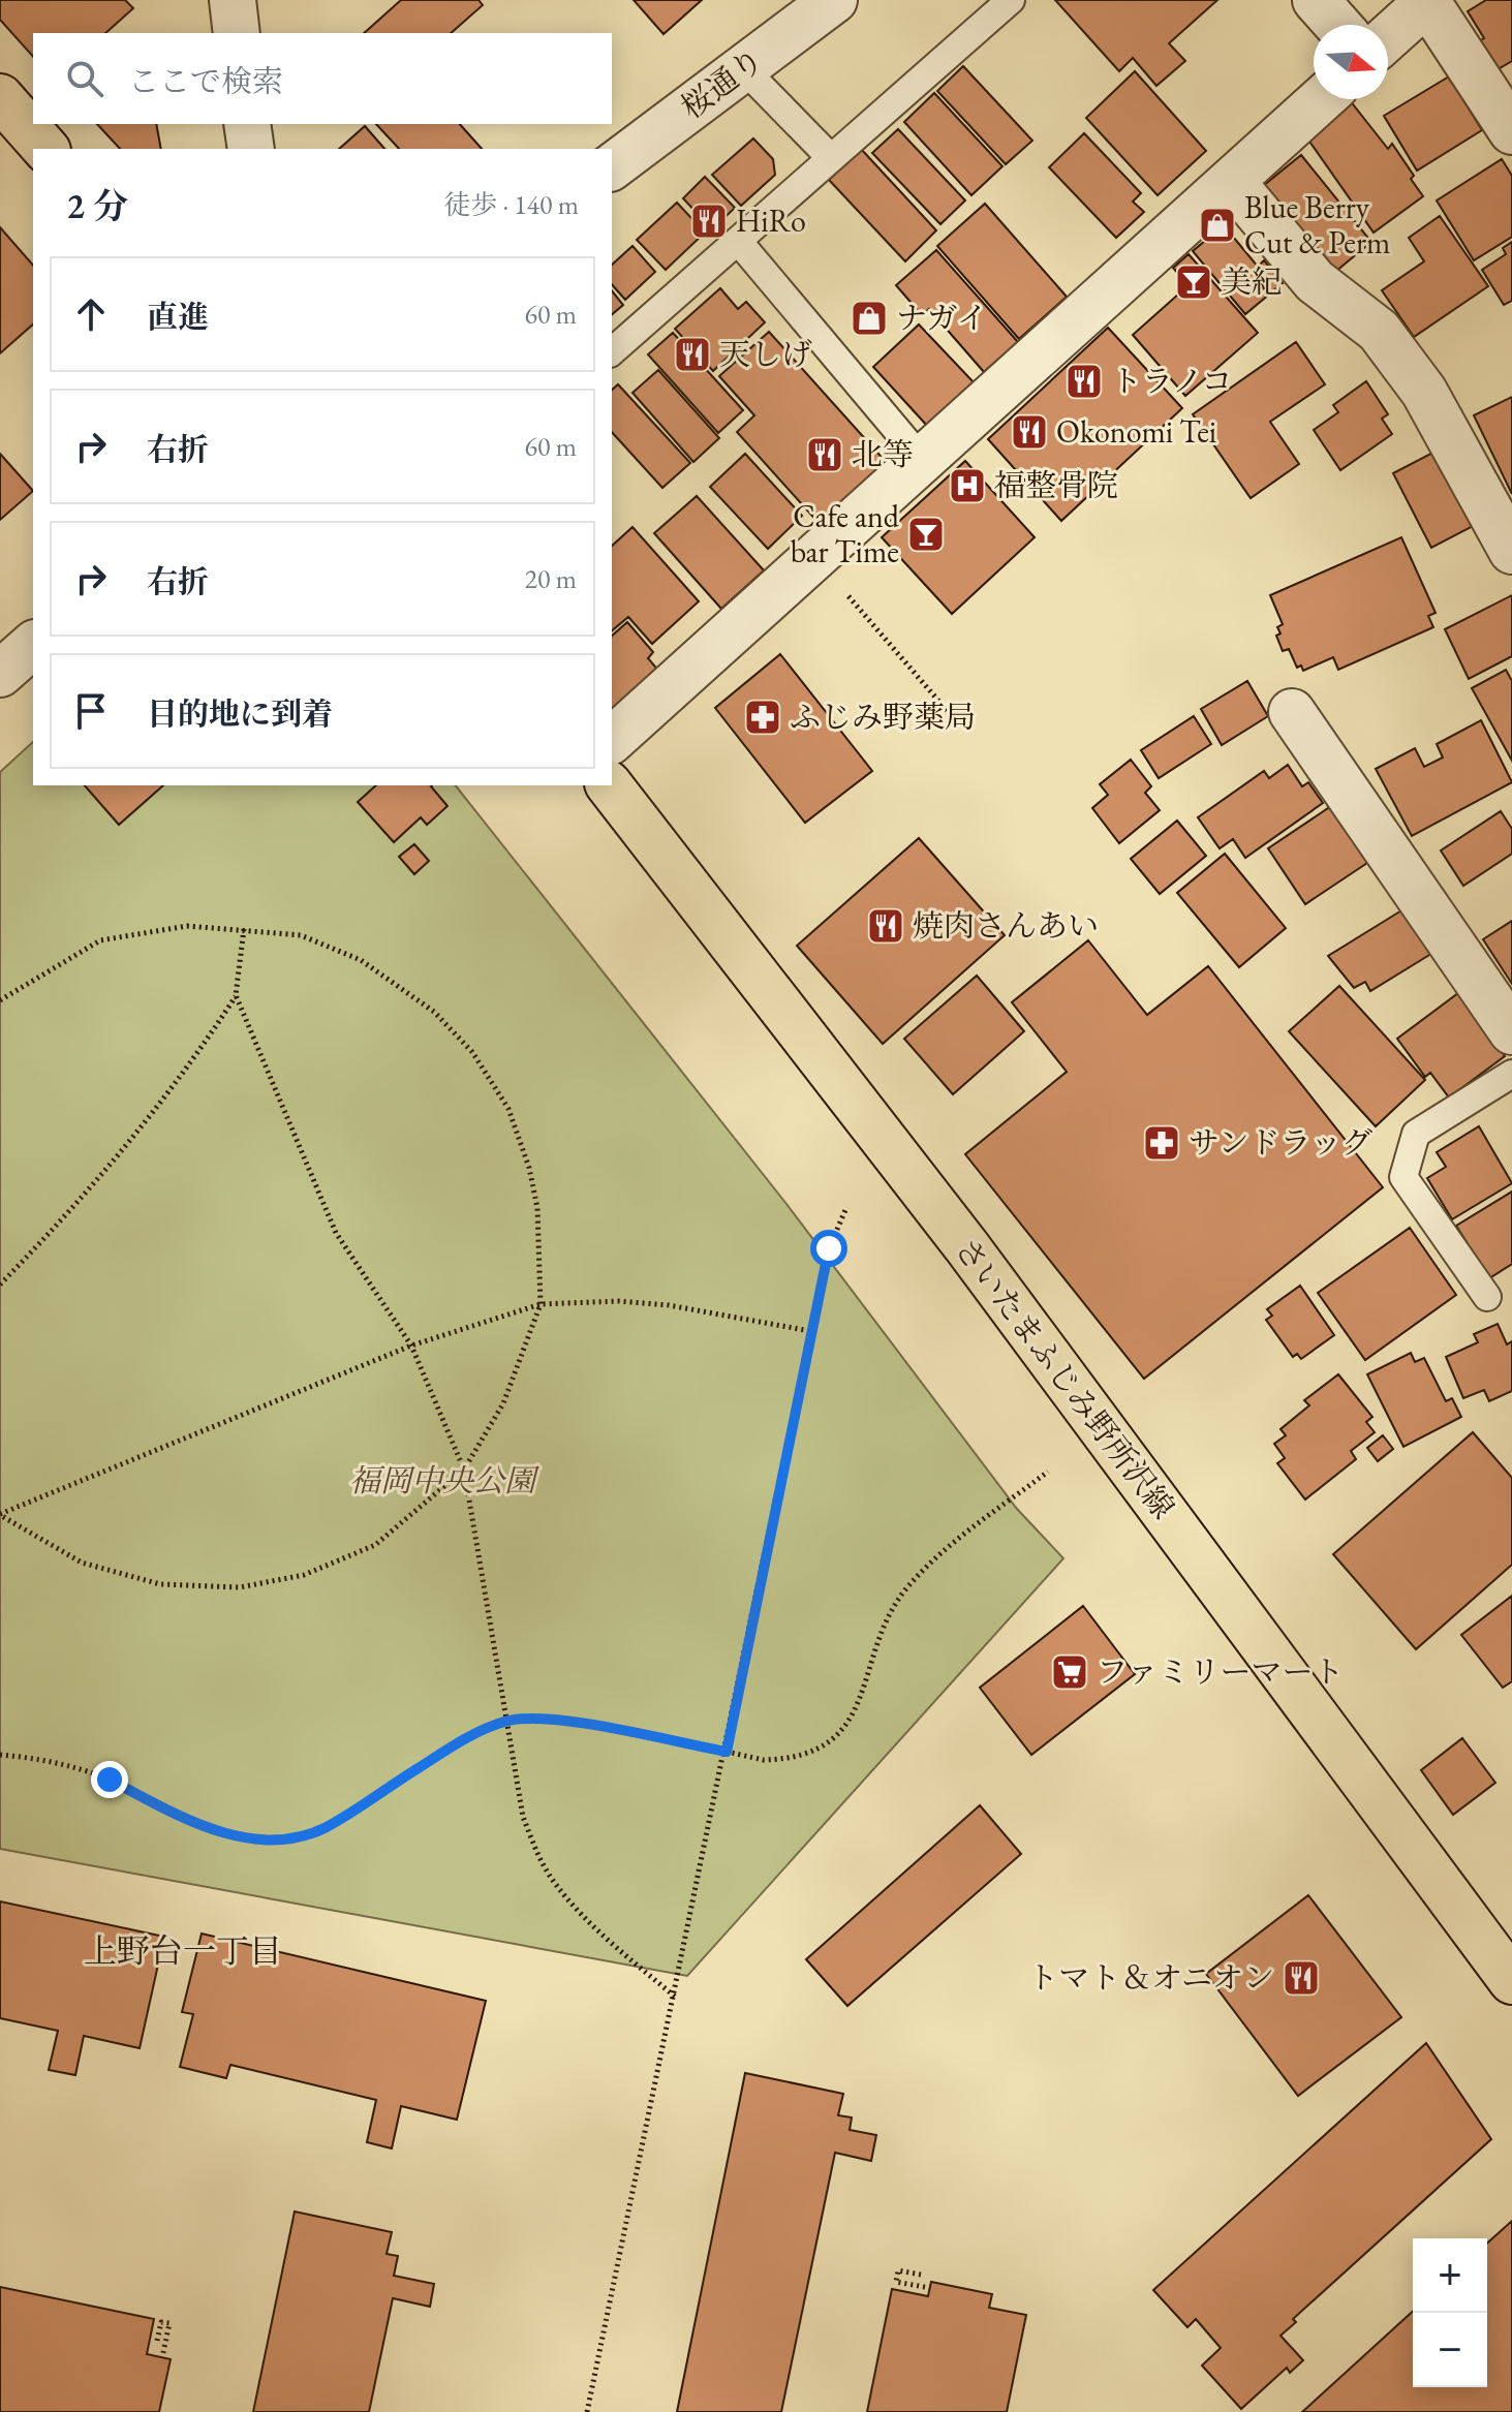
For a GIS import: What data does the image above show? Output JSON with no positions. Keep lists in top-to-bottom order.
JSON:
{
  "streets": {
    "main road": ["さいたまふじみ野所沢線"],
    "street": ["桜通り"]
  },
  "districts": ["上野台一丁目"],
  "parks": ["福岡中央公園"],
  "places": {
    "restaurant": [
      "HiRo",
      "天しげ",
      "トラノコ",
      "Okonomi Tei",
      "北等",
      "焼肉さんあい",
      "トマト＆オニオン"
    ],
    "shop": ["Blue Berry Cut & Perm", "ナガイ"],
    "bar": ["美紀", "Cafe and bar Time"],
    "hospital": ["福整骨院"],
    "pharmacy": ["ふじみ野薬局", "サンドラッグ"],
    "supermarket": ["ファミリーマート"]
  },
  "north": "right",
  "page": {
    "search": "ここで検索",
    "heading": ["2 分", "徒歩 · 140 m"],
    "list": [
      ["直進", "60 m"],
      ["右折", "60 m"],
      ["右折", "20 m"],
      "目的地に到着"
    ],
    "map_buttons": ["+", "−"]
  }
}
